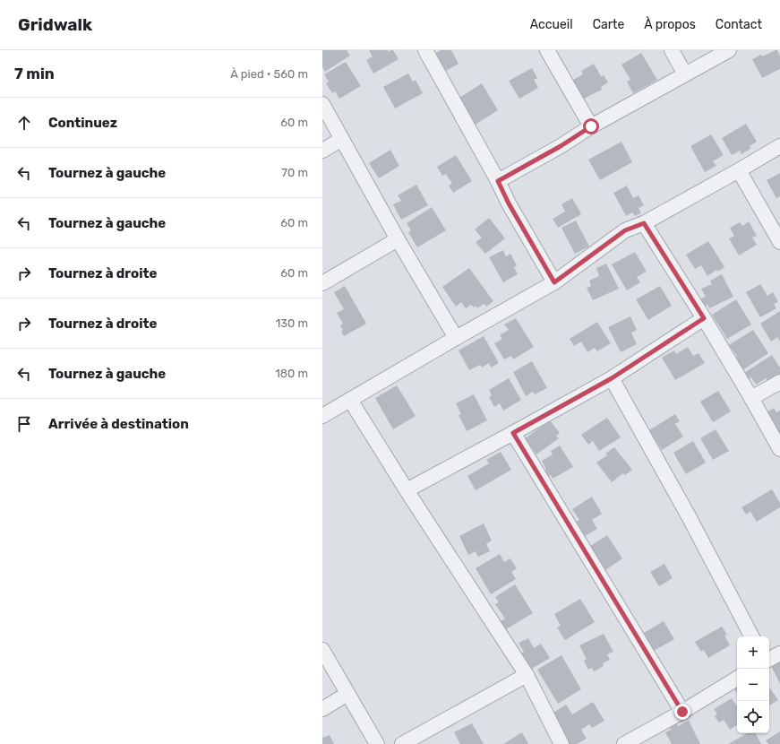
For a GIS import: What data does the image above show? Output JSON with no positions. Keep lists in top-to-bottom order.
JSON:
{
  "page": {
    "header": "Gridwalk",
    "nav": [
      "Accueil",
      "Carte",
      "À propos",
      "Contact"
    ],
    "heading": ["7 min", "À pied · 560 m"],
    "list": [
      ["Continuez", "60 m"],
      ["Tournez à gauche", "70 m"],
      ["Tournez à gauche", "60 m"],
      ["Tournez à droite", "60 m"],
      ["Tournez à droite", "130 m"],
      ["Tournez à gauche", "180 m"],
      "Arrivée à destination"
    ],
    "map_buttons": ["+", "−"]
  }
}
